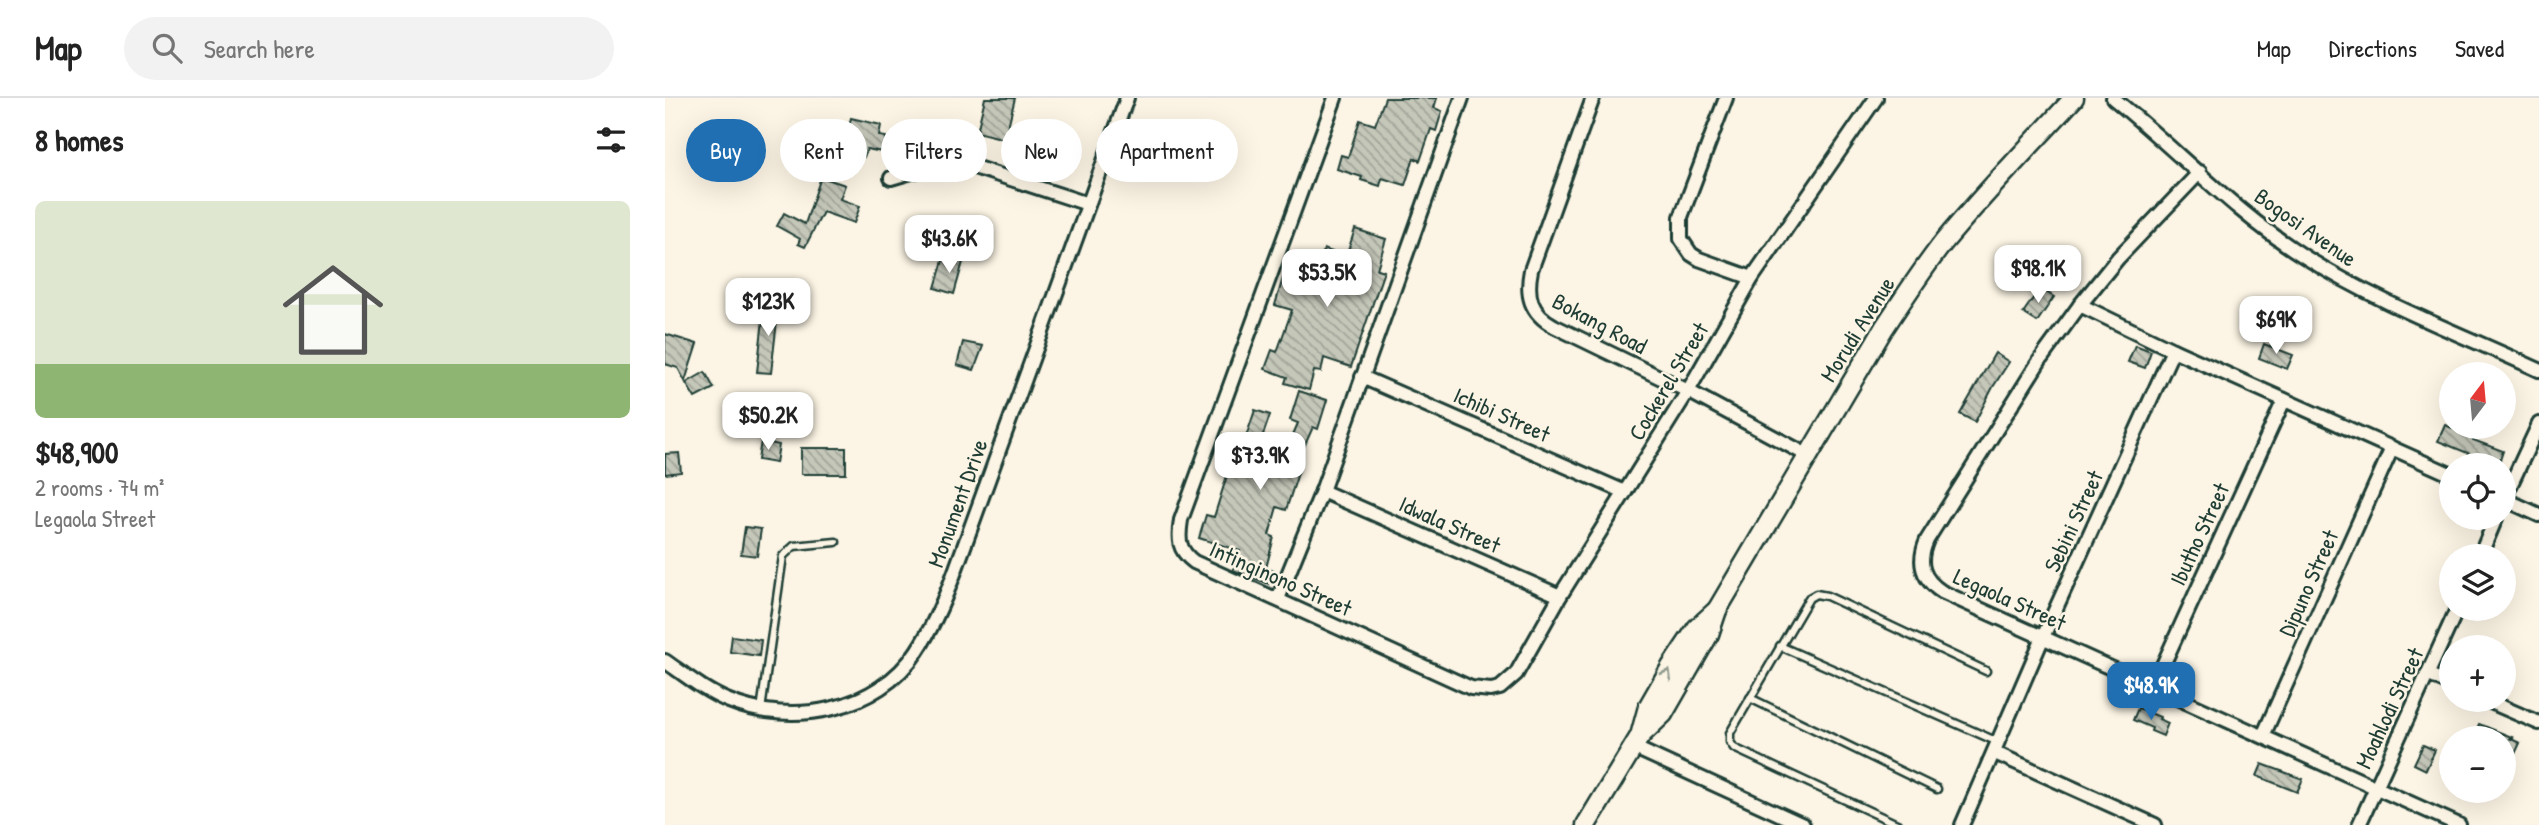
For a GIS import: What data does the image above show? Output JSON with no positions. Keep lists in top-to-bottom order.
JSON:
{
  "streets": {
    "street": [
      "Bogosi Avenue",
      "Bokang Road",
      "Morudi Avenue",
      "Cockerel Street",
      "Ichibi Street",
      "Monument Drive",
      "Sebini Street",
      "Idwala Street",
      "Ibutho Street",
      "Intinginono Street",
      "Dipuno Street",
      "Legaola Street",
      "Moahlodi Street"
    ]
  },
  "crossings": [
    ["Bogosi Avenue", "Legaola Street"],
    ["Bokang Road", "Morudi Avenue"],
    ["Bokang Road", "Cockerel Street"],
    ["Cockerel Street", "Ichibi Street"],
    ["Cockerel Street", "Idwala Street"],
    ["Cockerel Street", "Intinginono Street"],
    ["Sebini Street", "Legaola Street"],
    ["Ibutho Street", "Legaola Street"],
    ["Dipuno Street", "Legaola Street"],
    ["Legaola Street", "Moahlodi Street"]
  ],
  "north": "top",
  "page": {
    "header": "Map",
    "search": "Search here",
    "nav": ["Map", "Directions", "Saved"],
    "heading": "8 homes",
    "chip": [
      "Buy",
      "Rent",
      "Filters",
      "New",
      "Apartment"
    ],
    "list": [
      {
        "name": "$48,900",
        "note": "2 rooms · 74 m² · Legaola Street"
      }
    ],
    "price": [
      "$43.6K",
      "$98.1K",
      "$53.5K",
      "$123K",
      "$69K",
      "$50.2K",
      "$73.9K",
      "$48.9K"
    ],
    "map_buttons": ["+", "−"]
  }
}
